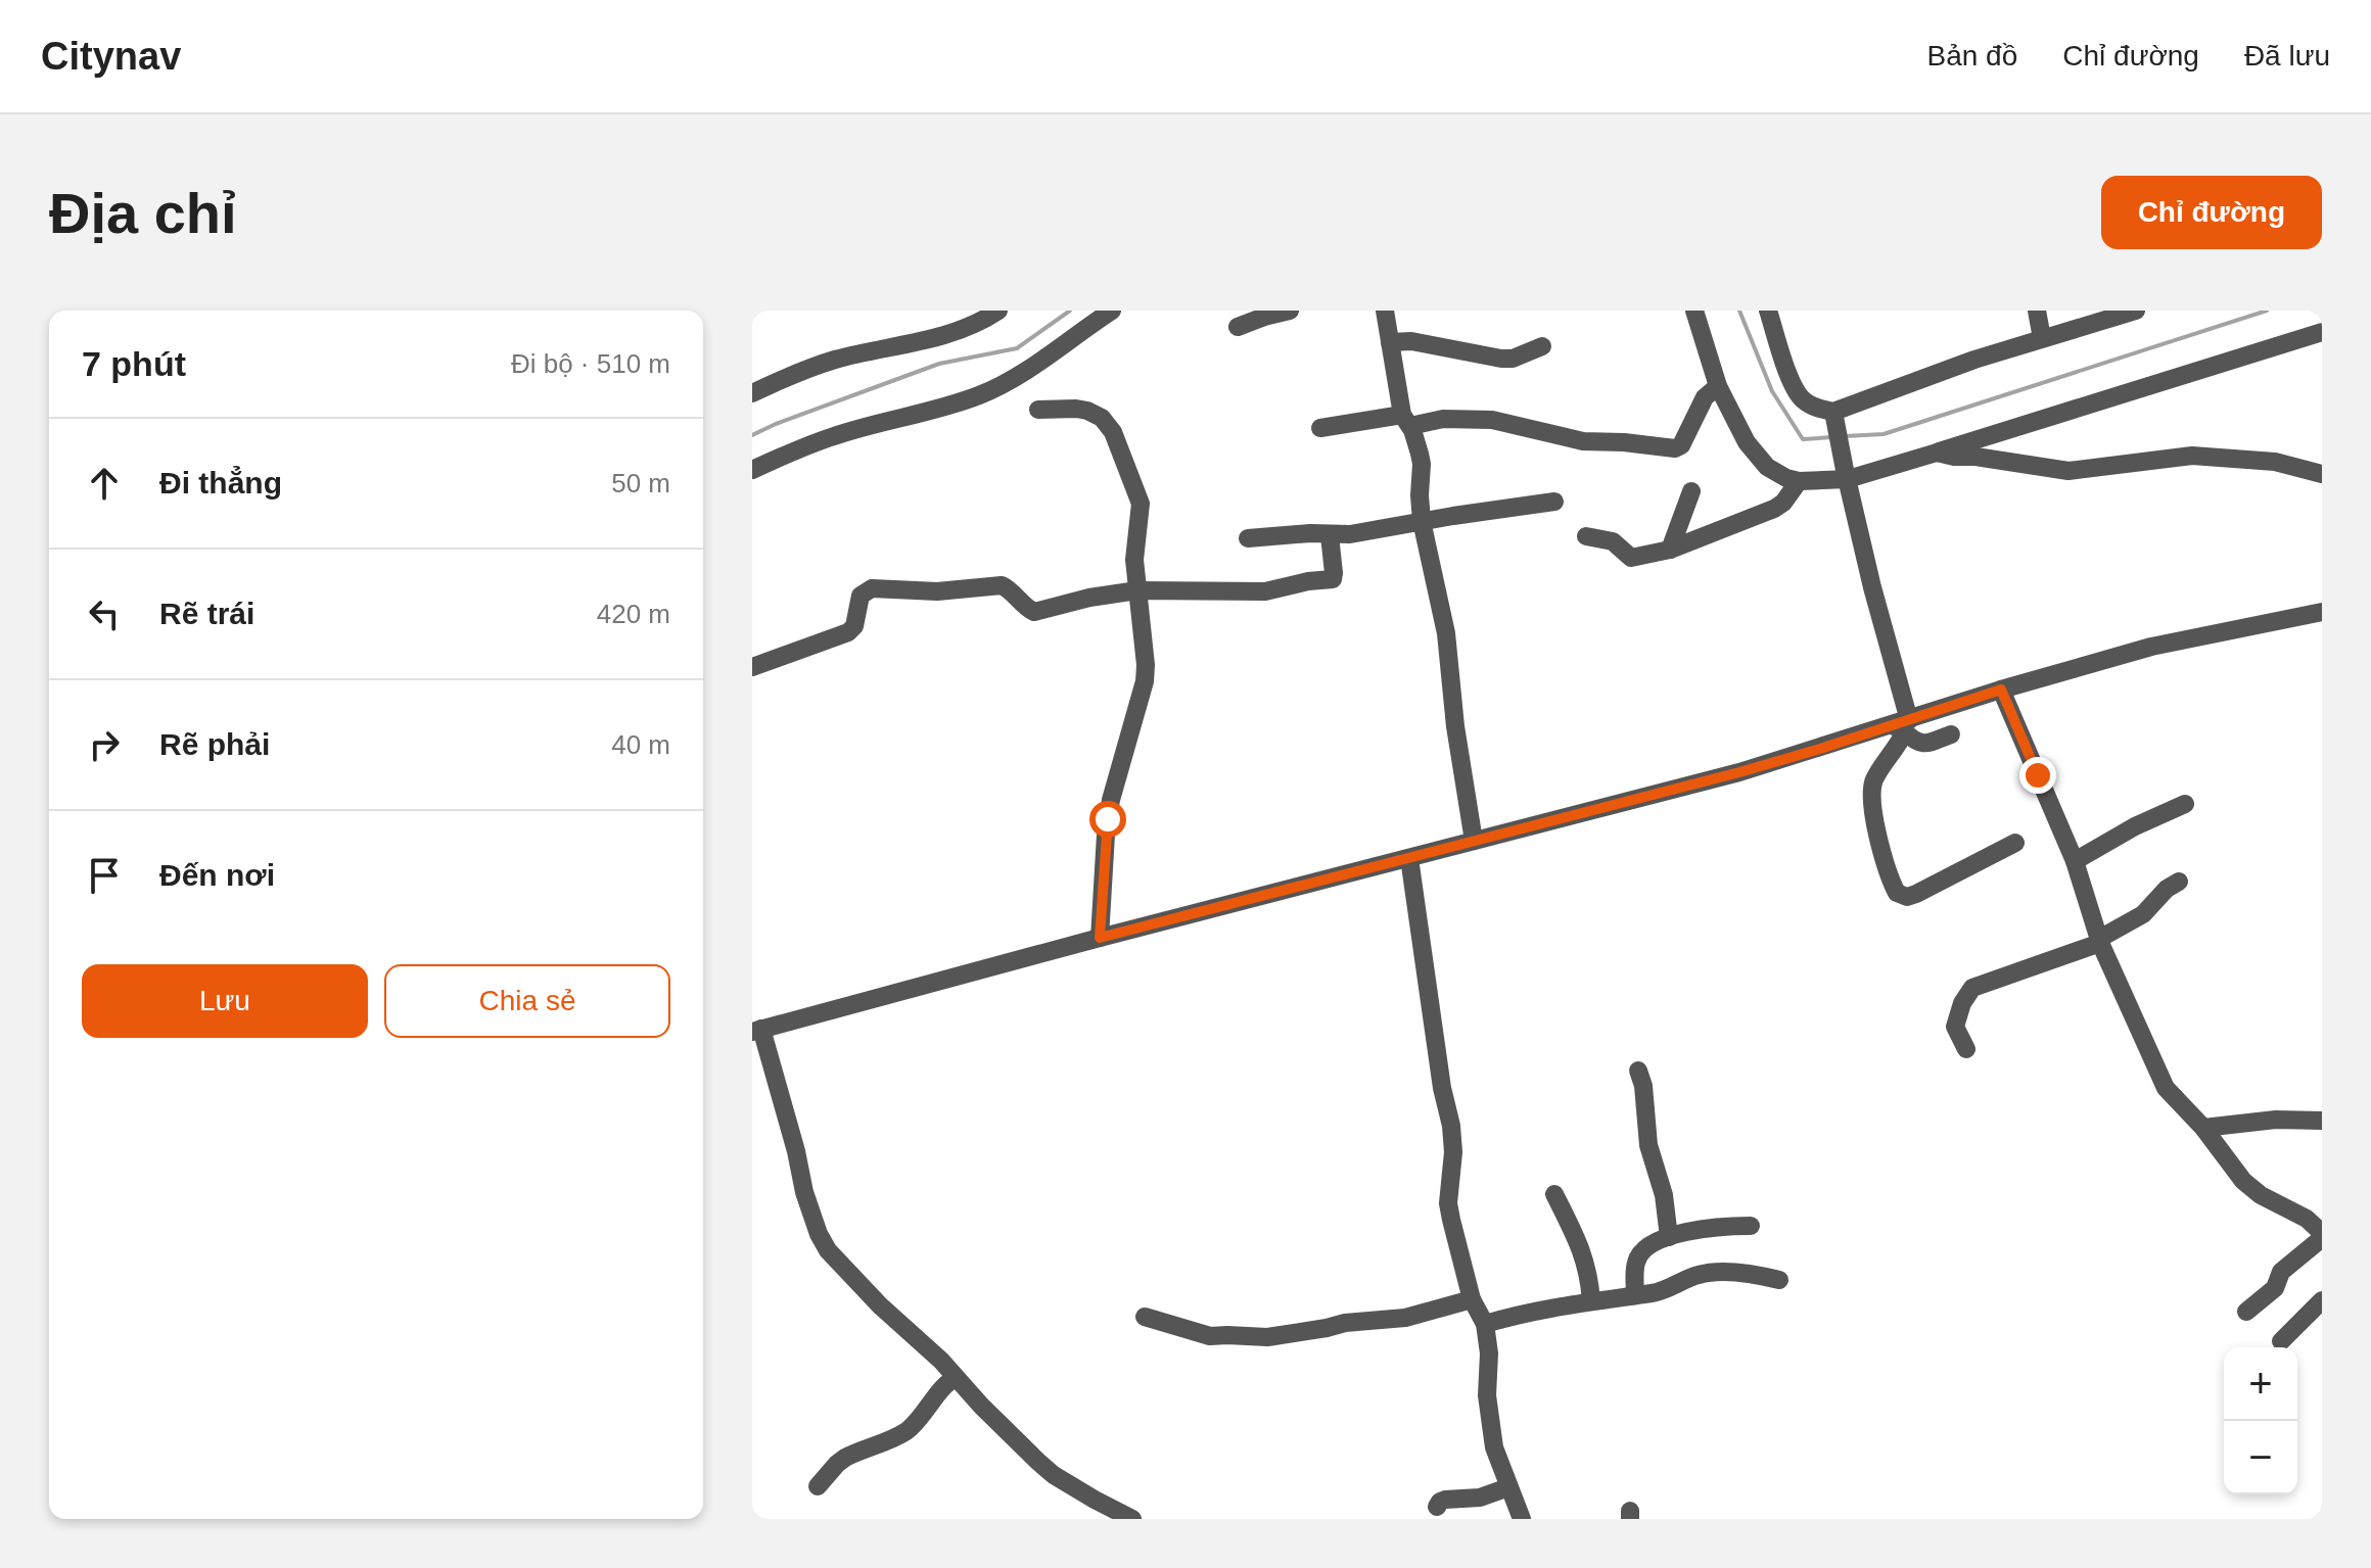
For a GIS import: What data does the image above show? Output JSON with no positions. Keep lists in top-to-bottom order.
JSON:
{
  "page": {
    "header": "Citynav",
    "nav": ["Bản đồ", "Chỉ đường", "Đã lưu"],
    "buttons": [
      "Chỉ đường",
      ["Lưu", "Chia sẻ"]
    ],
    "title": "Địa chỉ",
    "heading": ["7 phút", "Đi bộ · 510 m"],
    "list": [
      ["Đi thẳng", "50 m"],
      ["Rẽ trái", "420 m"],
      ["Rẽ phải", "40 m"],
      "Đến nơi"
    ],
    "map_buttons": ["+", "−"]
  }
}
